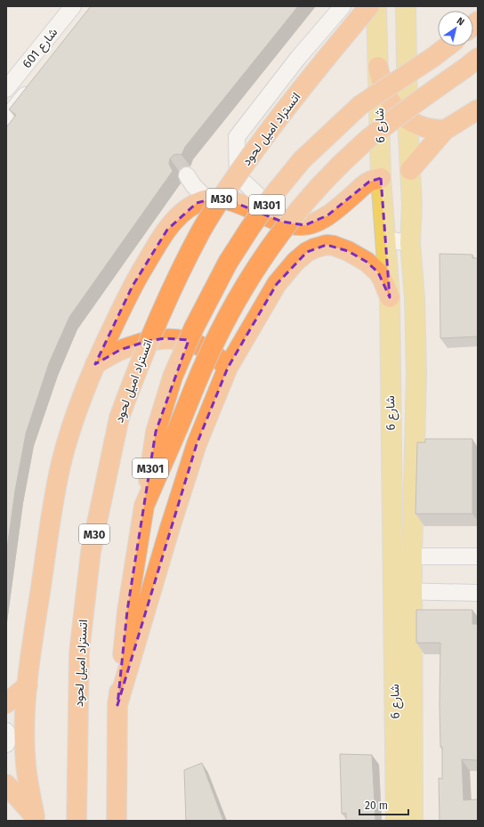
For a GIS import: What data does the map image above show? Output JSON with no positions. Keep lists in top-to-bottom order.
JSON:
{
  "streets": {
    "highway": ["اتستراد اميل لحود", "M30", "M301"],
    "main road": ["شارع 6"],
    "street": ["شارع 601"]
  },
  "scale_bar": "20 m",
  "north": "top right"
}
